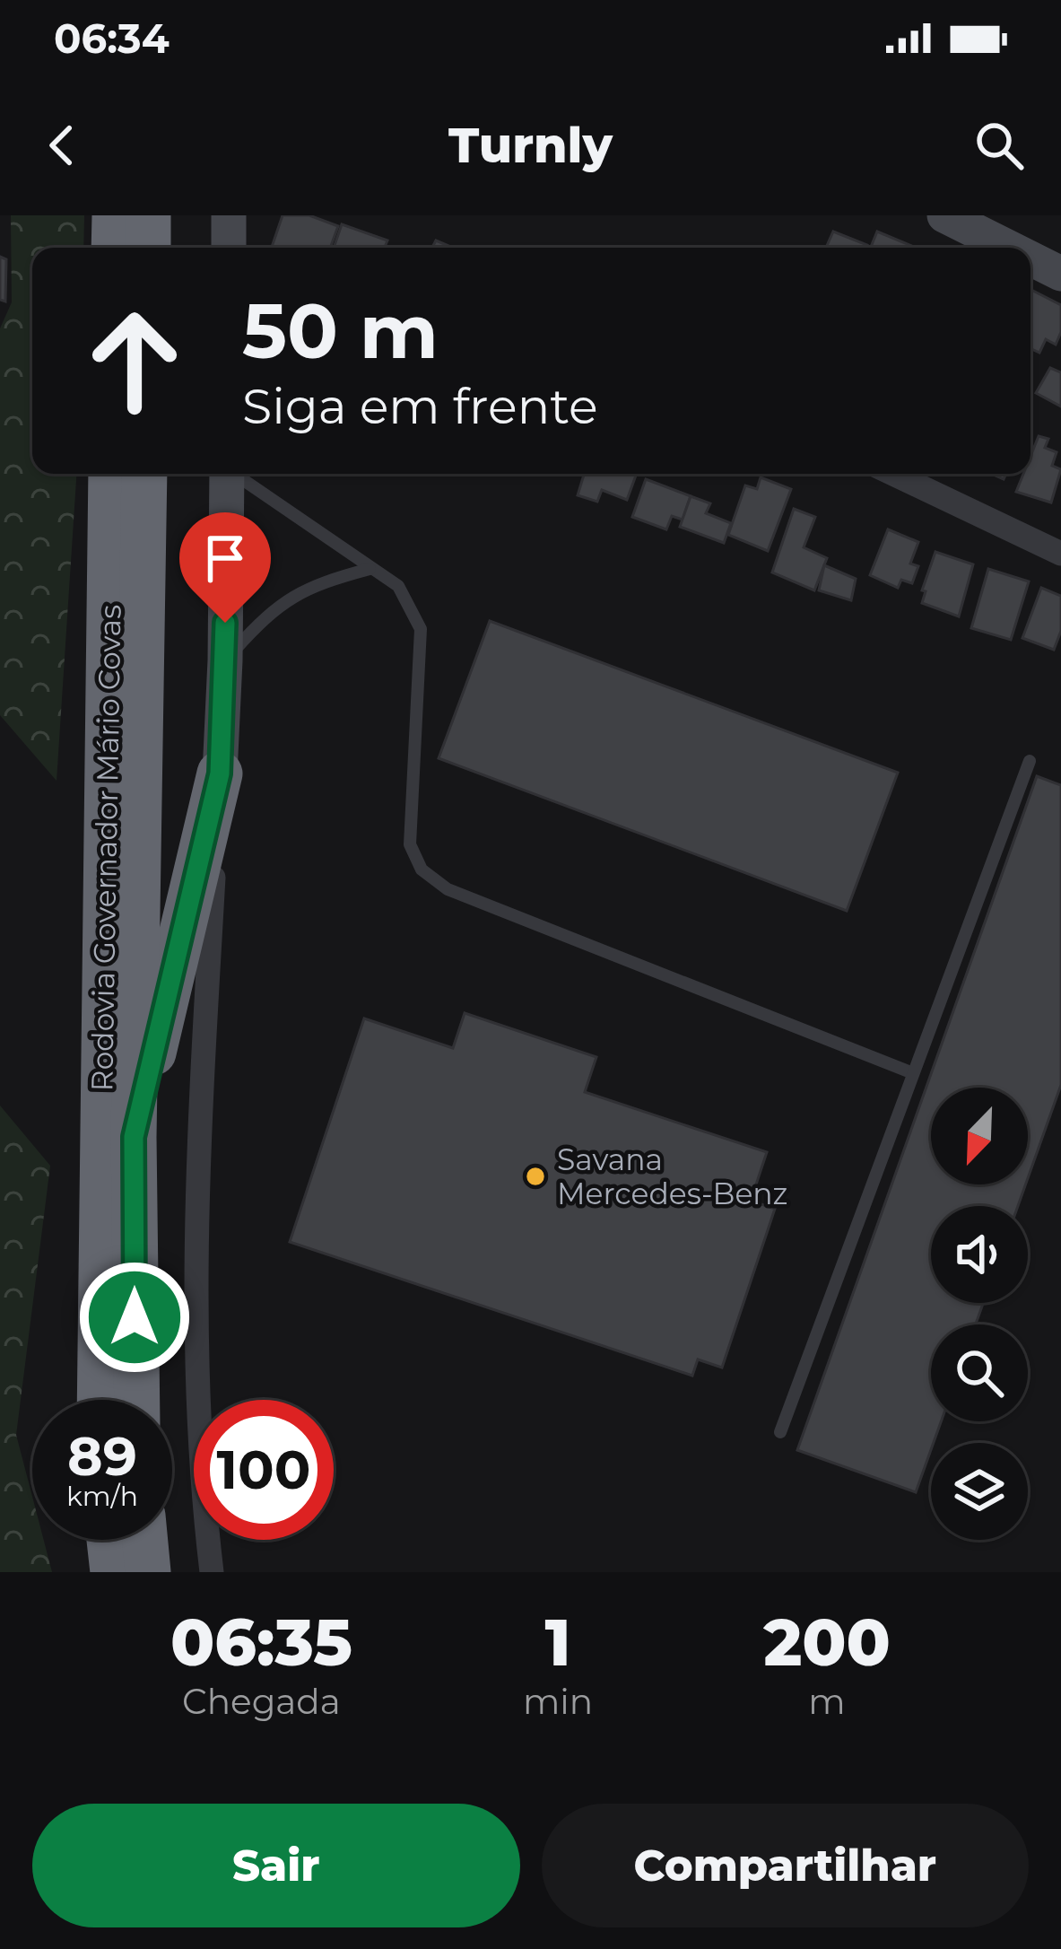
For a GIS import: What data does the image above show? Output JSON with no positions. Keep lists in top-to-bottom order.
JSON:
{
  "streets": {
    "highway": ["Rodovia Governador Mário Covas"]
  },
  "places": ["Savana Mercedes-Benz"],
  "north": "bottom left",
  "page": {
    "status": "06:34",
    "header": "Turnly",
    "turn": ["50 m", "Siga em frente"],
    "speed": "89 km/h",
    "limit": "100",
    "eta": [
      "06:35",
      "Chegada",
      "1",
      "min",
      "200",
      "m"
    ],
    "buttons": ["Sair", "Compartilhar"]
  }
}
